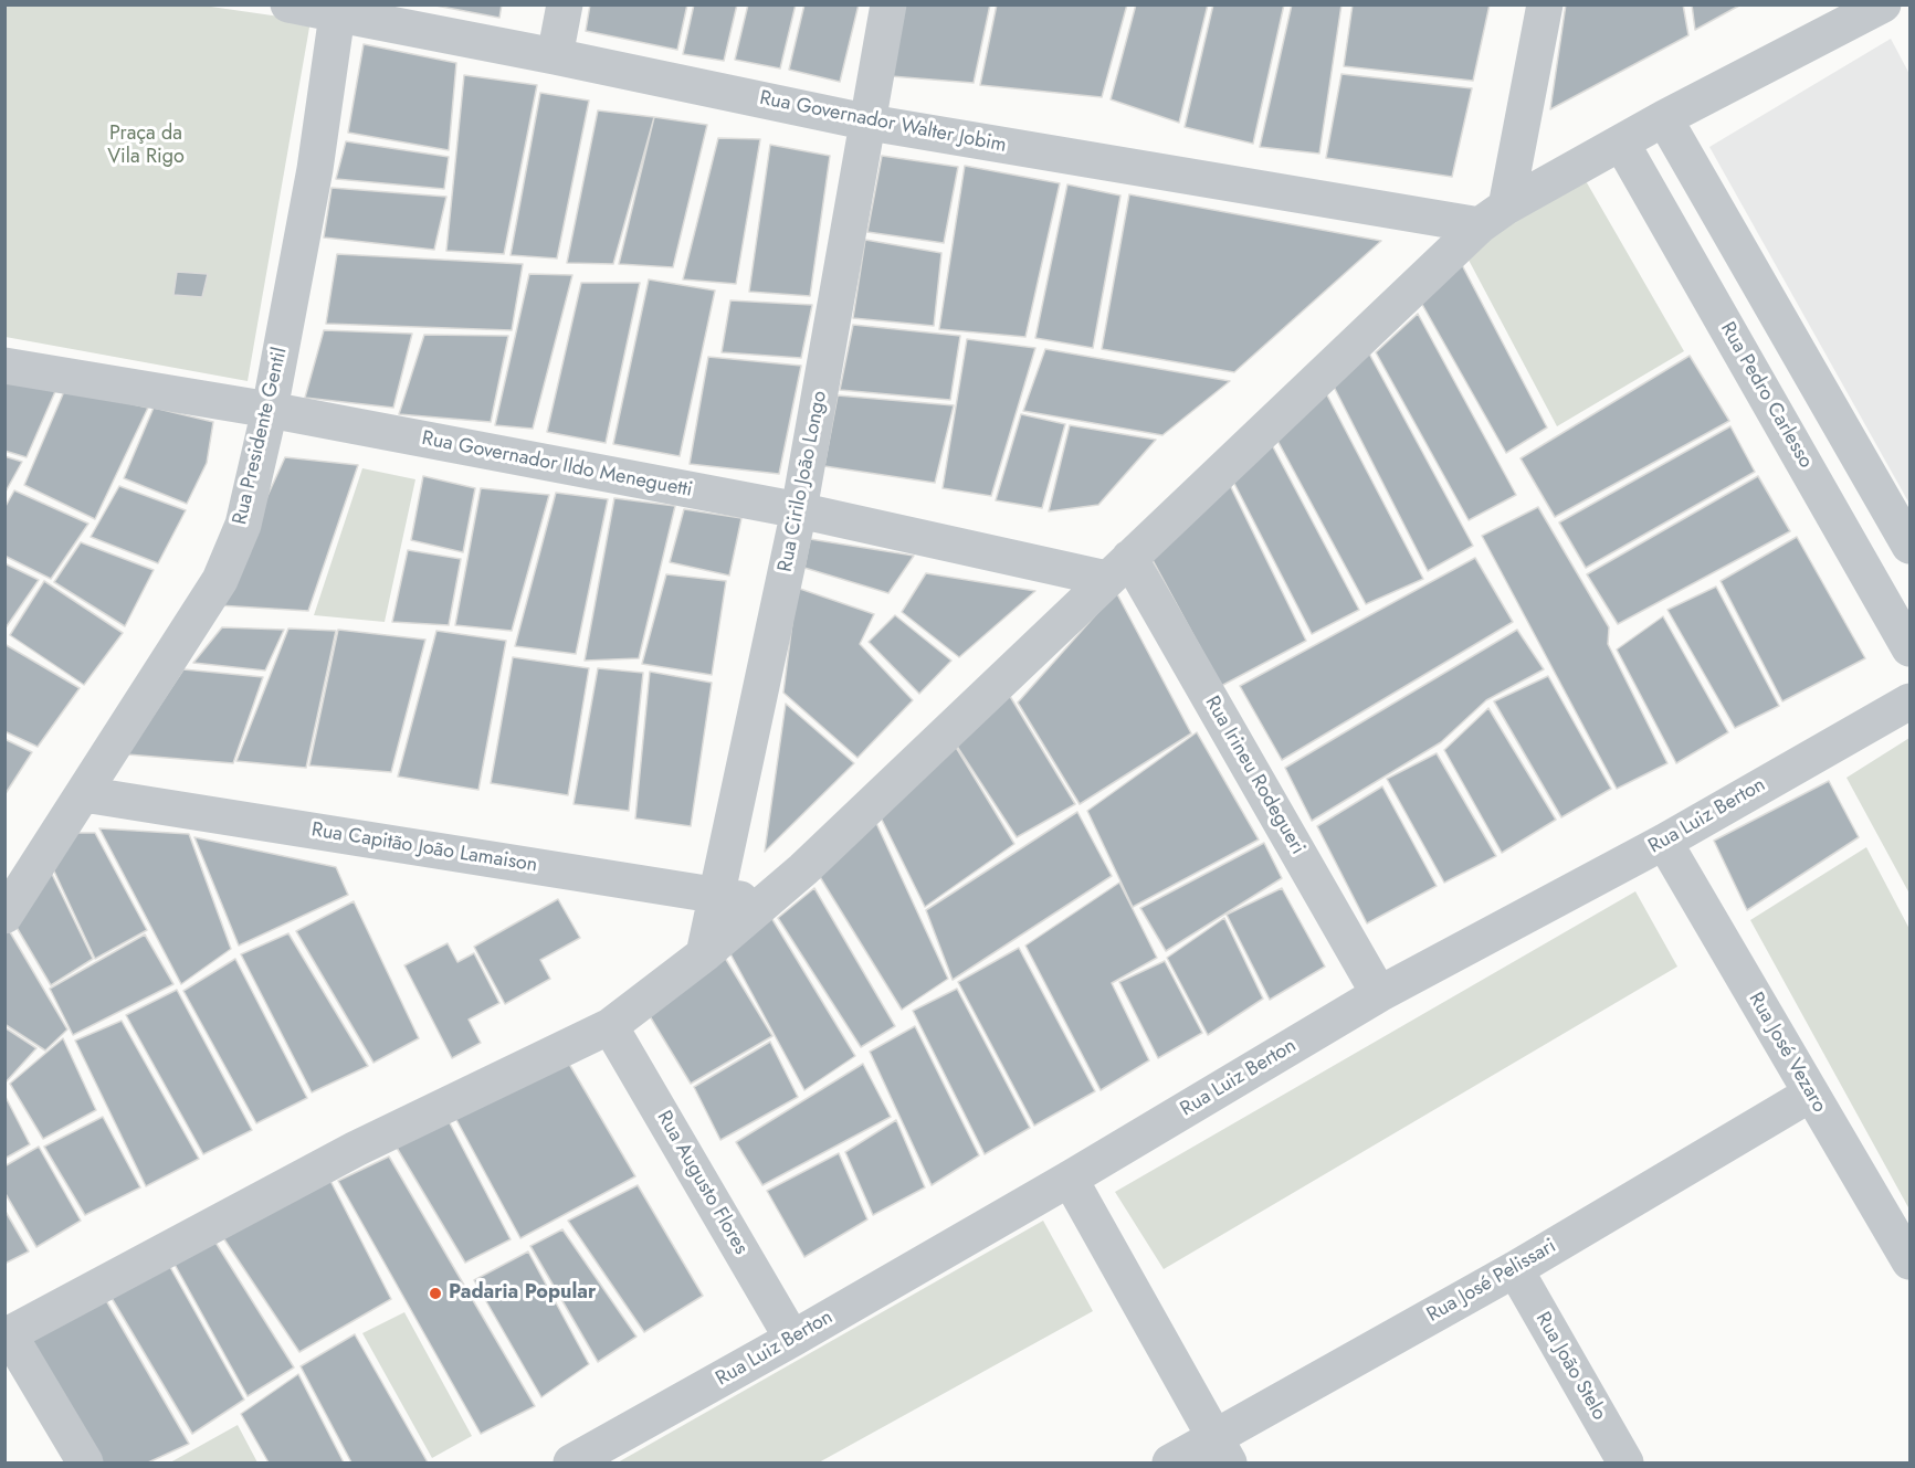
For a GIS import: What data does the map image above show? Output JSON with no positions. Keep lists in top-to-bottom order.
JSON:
{
  "streets": {
    "street": [
      "Rua Governador Walter Jobim",
      "Rua Pedro Carlesso",
      "Rua Presidente Gentil",
      "Rua Governador Ildo Meneguetti",
      "Rua Cirilo João Longo",
      "Rua Irineu Rodegueri",
      "Rua Luiz Berton",
      "Rua Capitão João Lamaison",
      "Rua José Vezaro",
      "Rua Augusto Flores",
      "Rua José Pelissari",
      "Rua João Stelo"
    ]
  },
  "crossings": [
    ["Rua Governador Walter Jobim", "Rua Presidente Gentil"],
    ["Rua Governador Walter Jobim", "Rua Cirilo João Longo"],
    ["Rua Presidente Gentil", "Rua Governador Ildo Meneguetti"],
    ["Rua Presidente Gentil", "Rua Capitão João Lamaison"],
    ["Rua Governador Ildo Meneguetti", "Rua Cirilo João Longo"],
    ["Rua Governador Ildo Meneguetti", "Rua Irineu Rodegueri"],
    ["Rua Cirilo João Longo", "Rua Capitão João Lamaison"],
    ["Rua Irineu Rodegueri", "Rua Luiz Berton"],
    ["Rua Luiz Berton", "Rua José Vezaro"],
    ["Rua Luiz Berton", "Rua Augusto Flores"],
    ["Rua José Vezaro", "Rua José Pelissari"],
    ["Rua José Pelissari", "Rua João Stelo"]
  ],
  "parks": ["Praça da Vila Rigo"],
  "places": ["Padaria Popular"]
}
